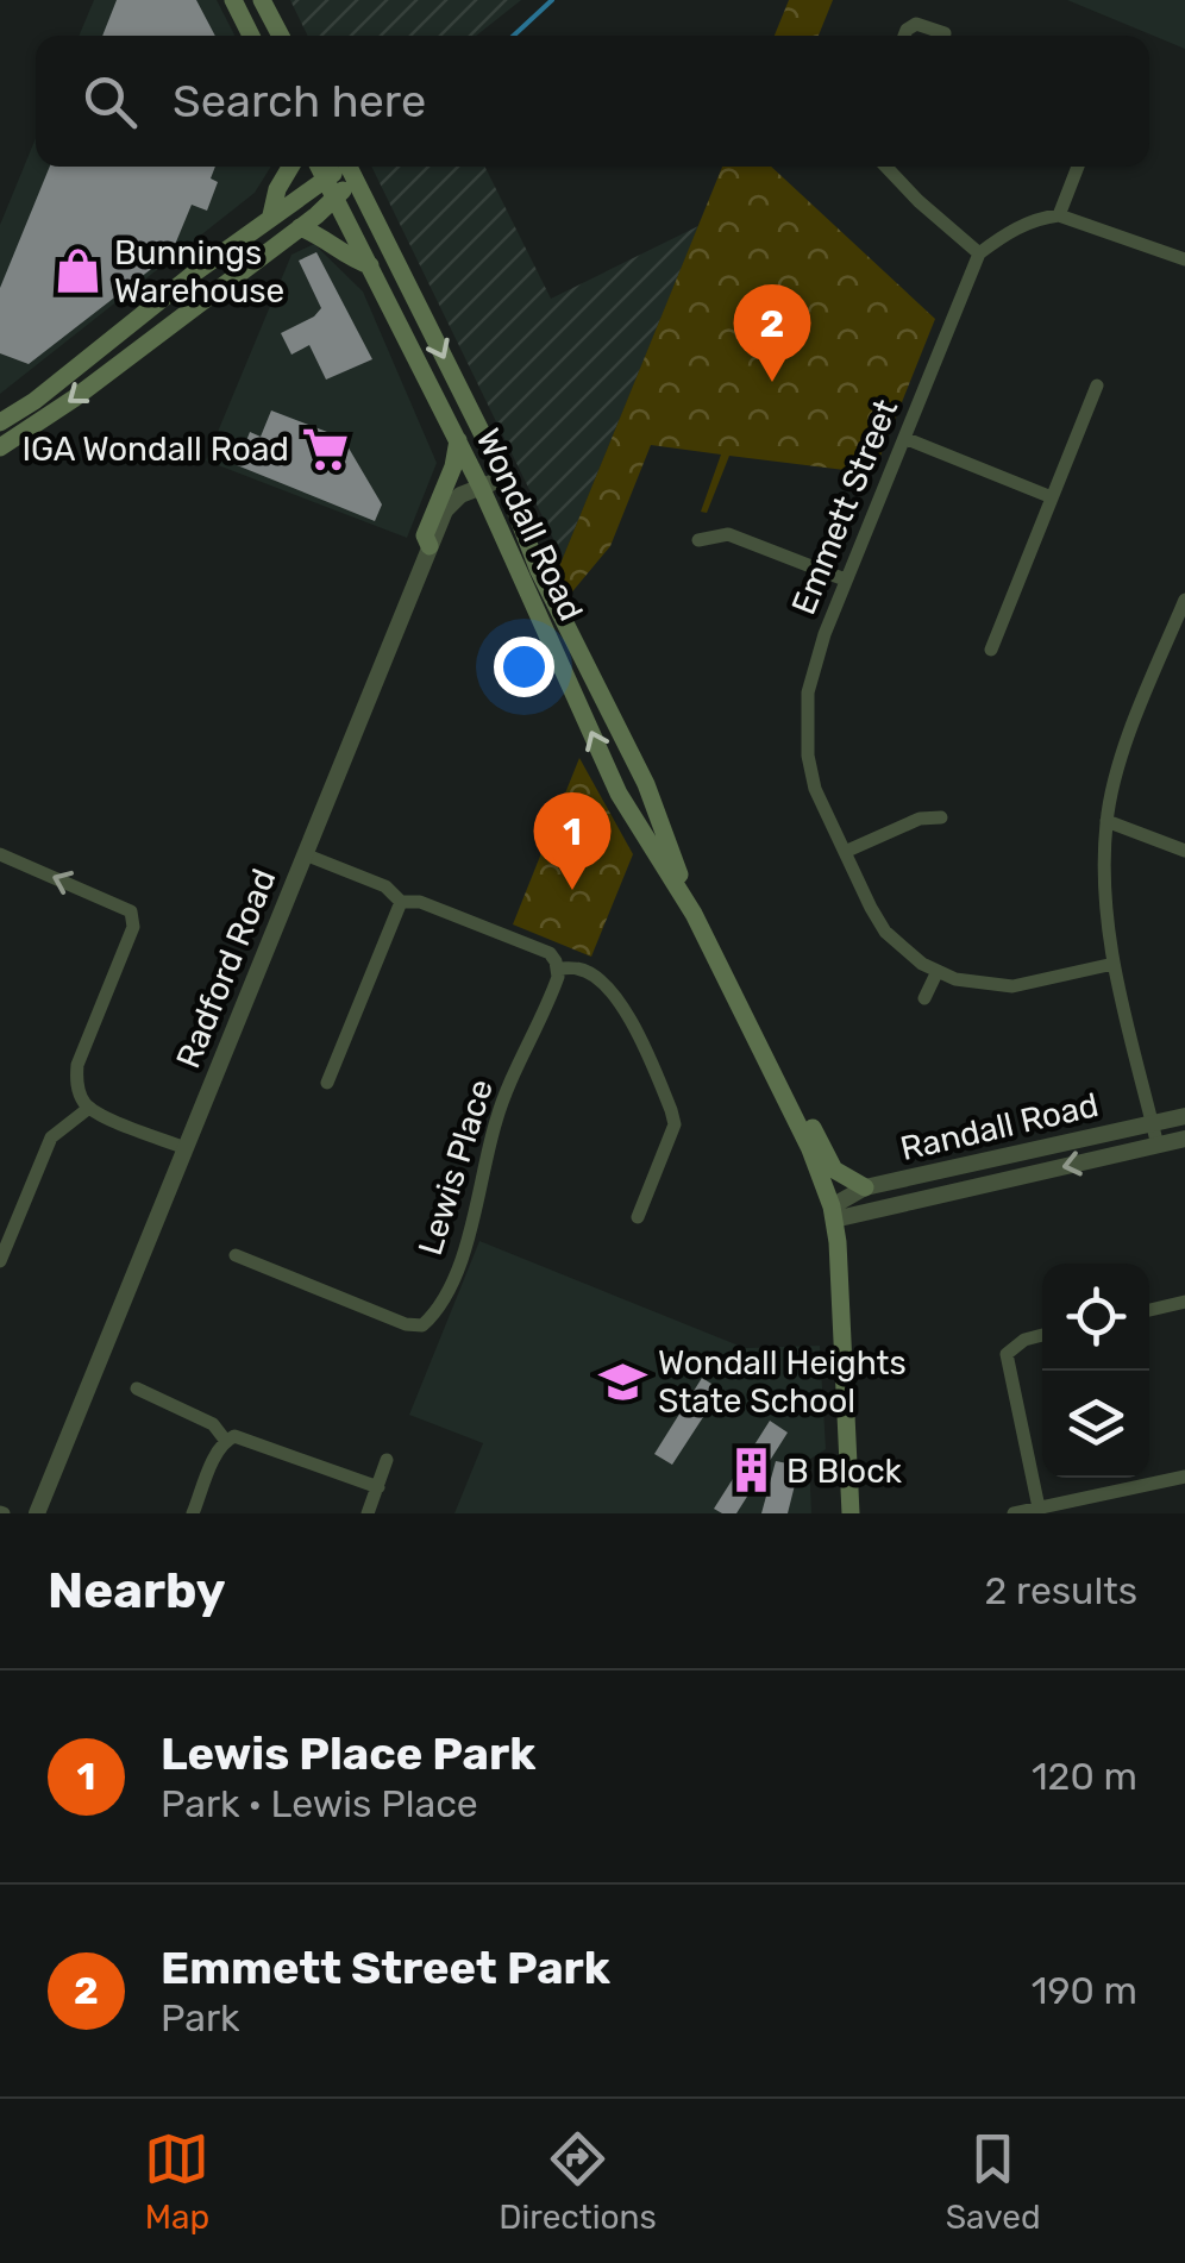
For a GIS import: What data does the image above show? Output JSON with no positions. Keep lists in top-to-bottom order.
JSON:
{
  "streets": {
    "main road": ["Wondall Road"],
    "street": [
      "Emmett Street",
      "Radford Road",
      "Randall Road",
      "Lewis Place"
    ]
  },
  "crossings": [
    ["Wondall Road", "Radford Road"],
    ["Wondall Road", "Randall Road"]
  ],
  "places": {
    "shop": ["Bunnings Warehouse"],
    "supermarket": ["IGA Wondall Road"],
    "school or university": ["Wondall Heights State School"],
    "building": ["B Block"]
  },
  "page": {
    "search": "Search here",
    "pins": ["2", "1"],
    "heading": ["Nearby", "2 results"],
    "list": [
      {
        "mark": "1",
        "name": "Lewis Place Park",
        "note": "Park · Lewis Place",
        "value": "120 m"
      },
      {
        "mark": "2",
        "name": "Emmett Street Park",
        "note": "Park",
        "value": "190 m"
      }
    ],
    "nav": ["Map", "Directions", "Saved"]
  }
}
